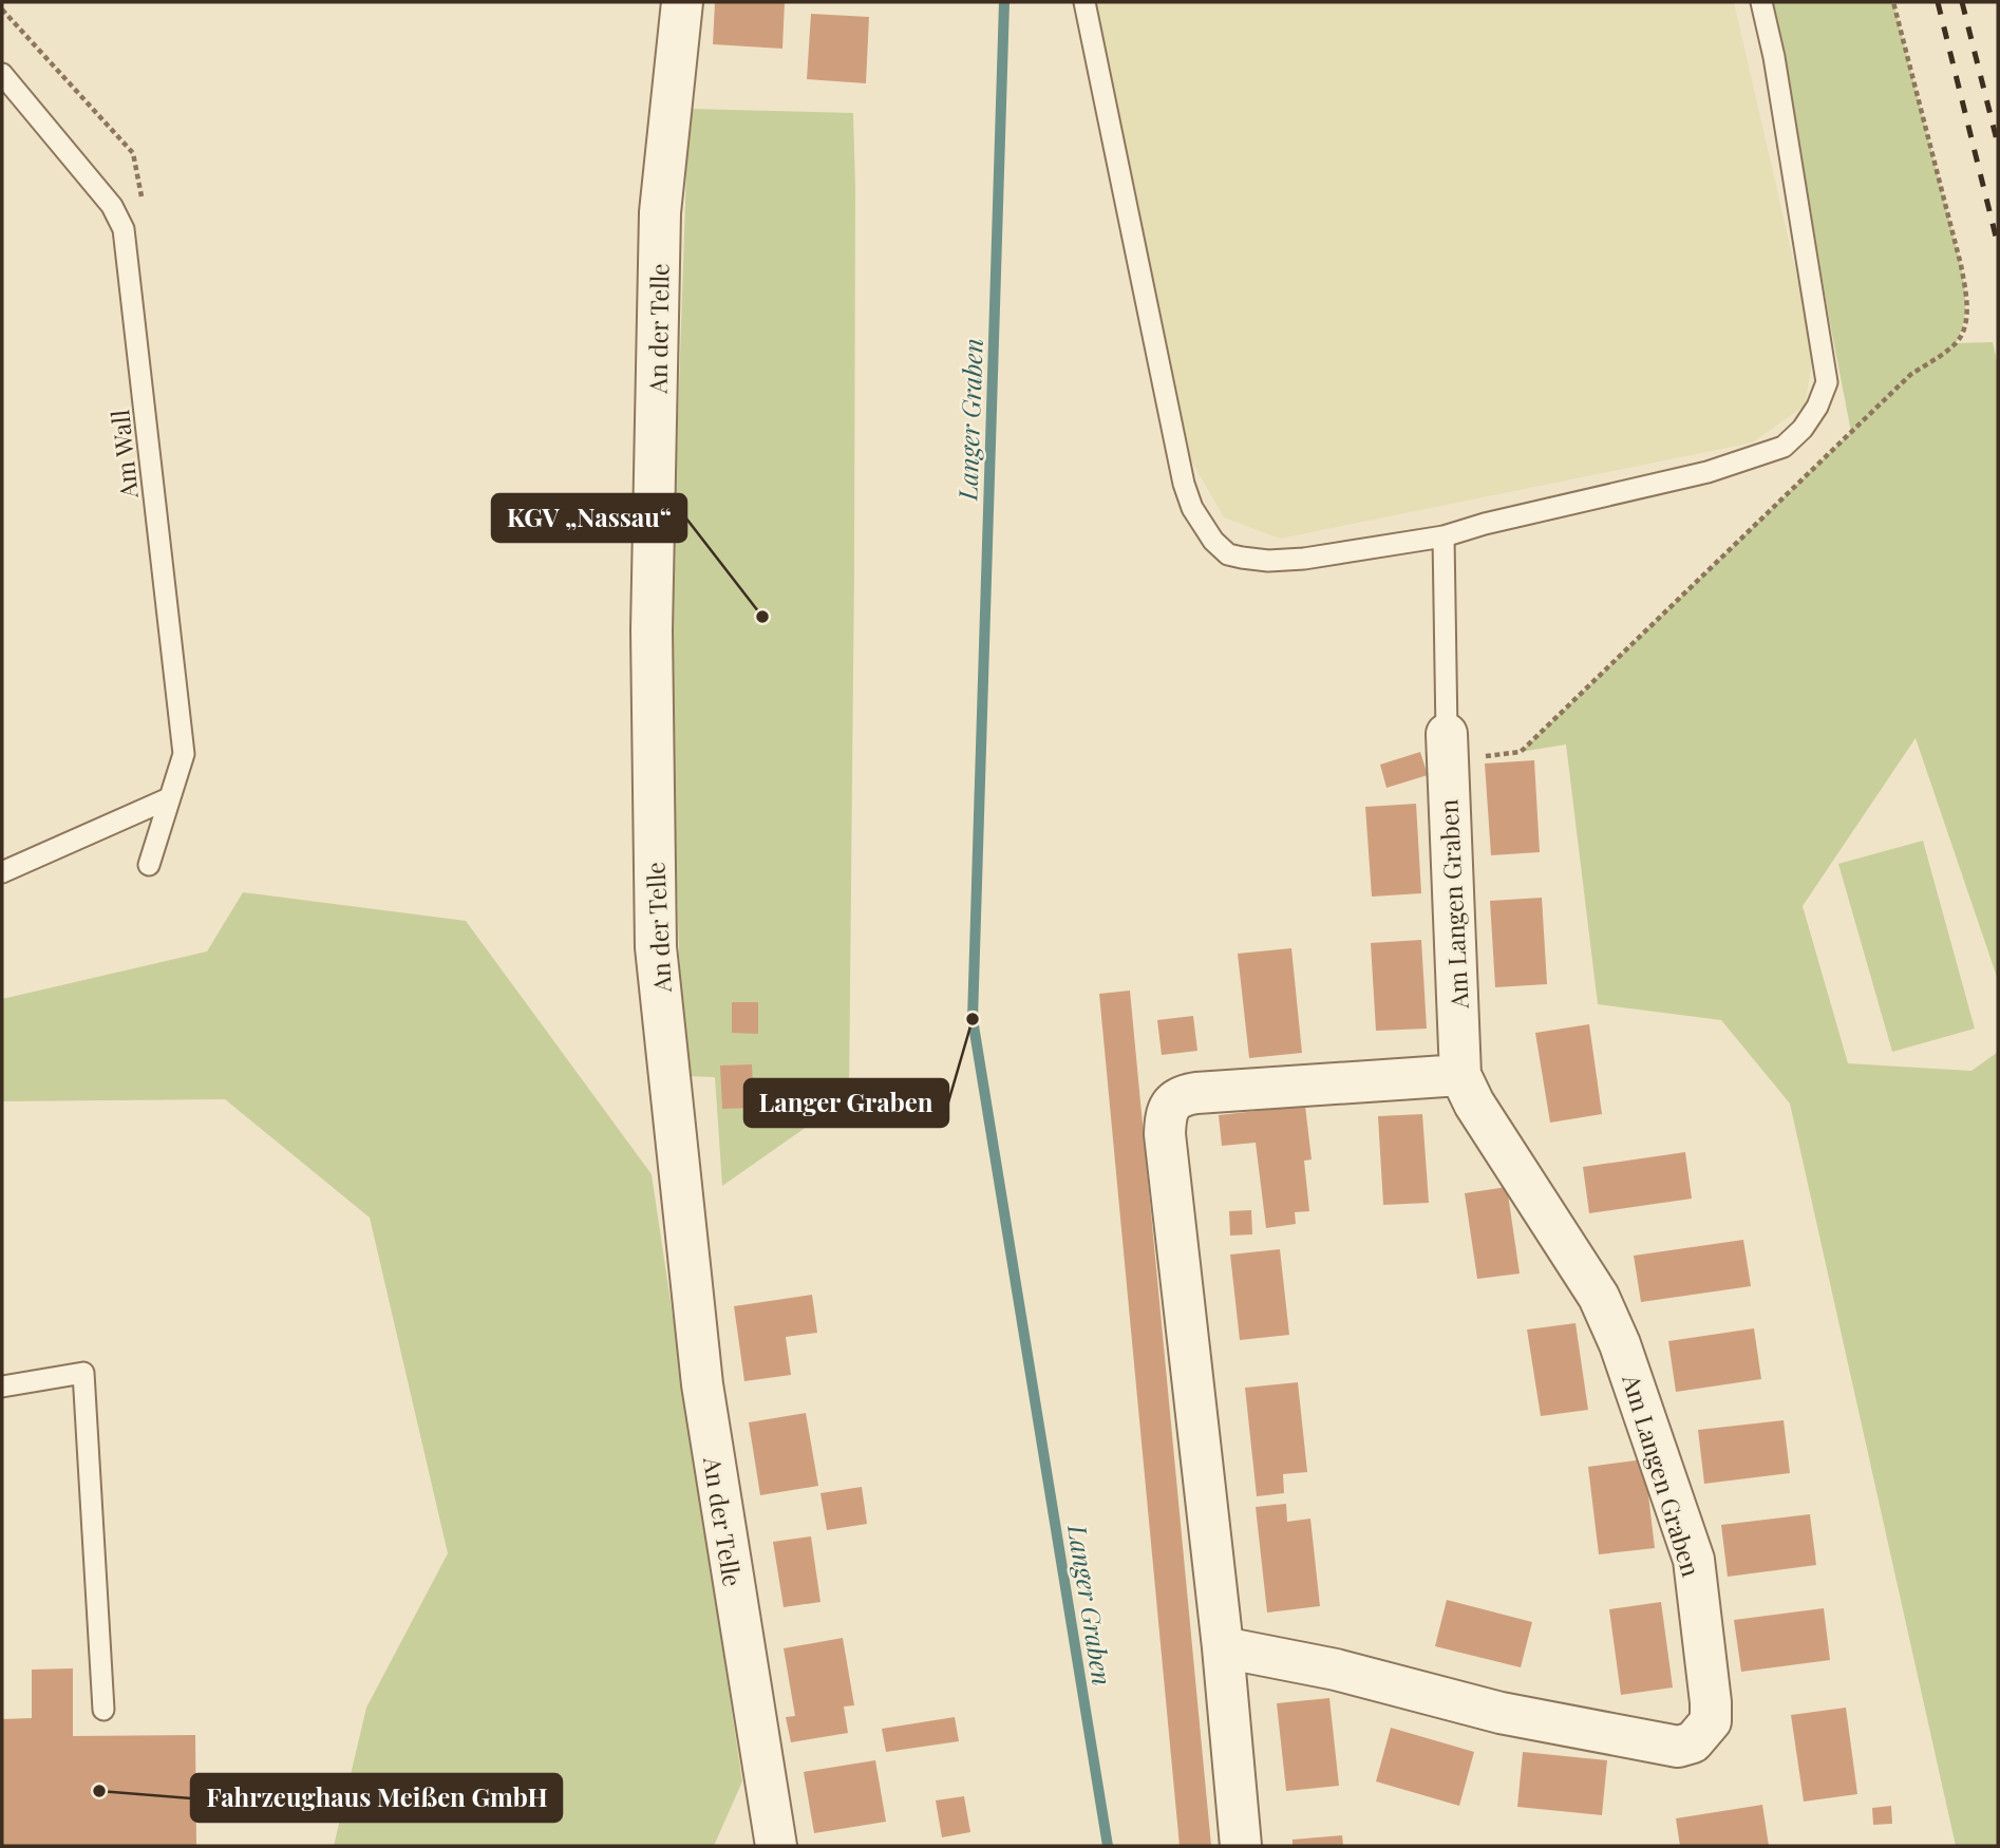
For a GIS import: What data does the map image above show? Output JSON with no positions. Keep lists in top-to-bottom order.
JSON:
{
  "streets": {
    "street": ["An der Telle", "Am Langen Graben"],
    "lane": ["Am Wall"]
  },
  "water": ["Langer Graben"],
  "places": ["KGV „Nassau“", "Langer Graben", "Fahrzeughaus Meißen GmbH"]
}
